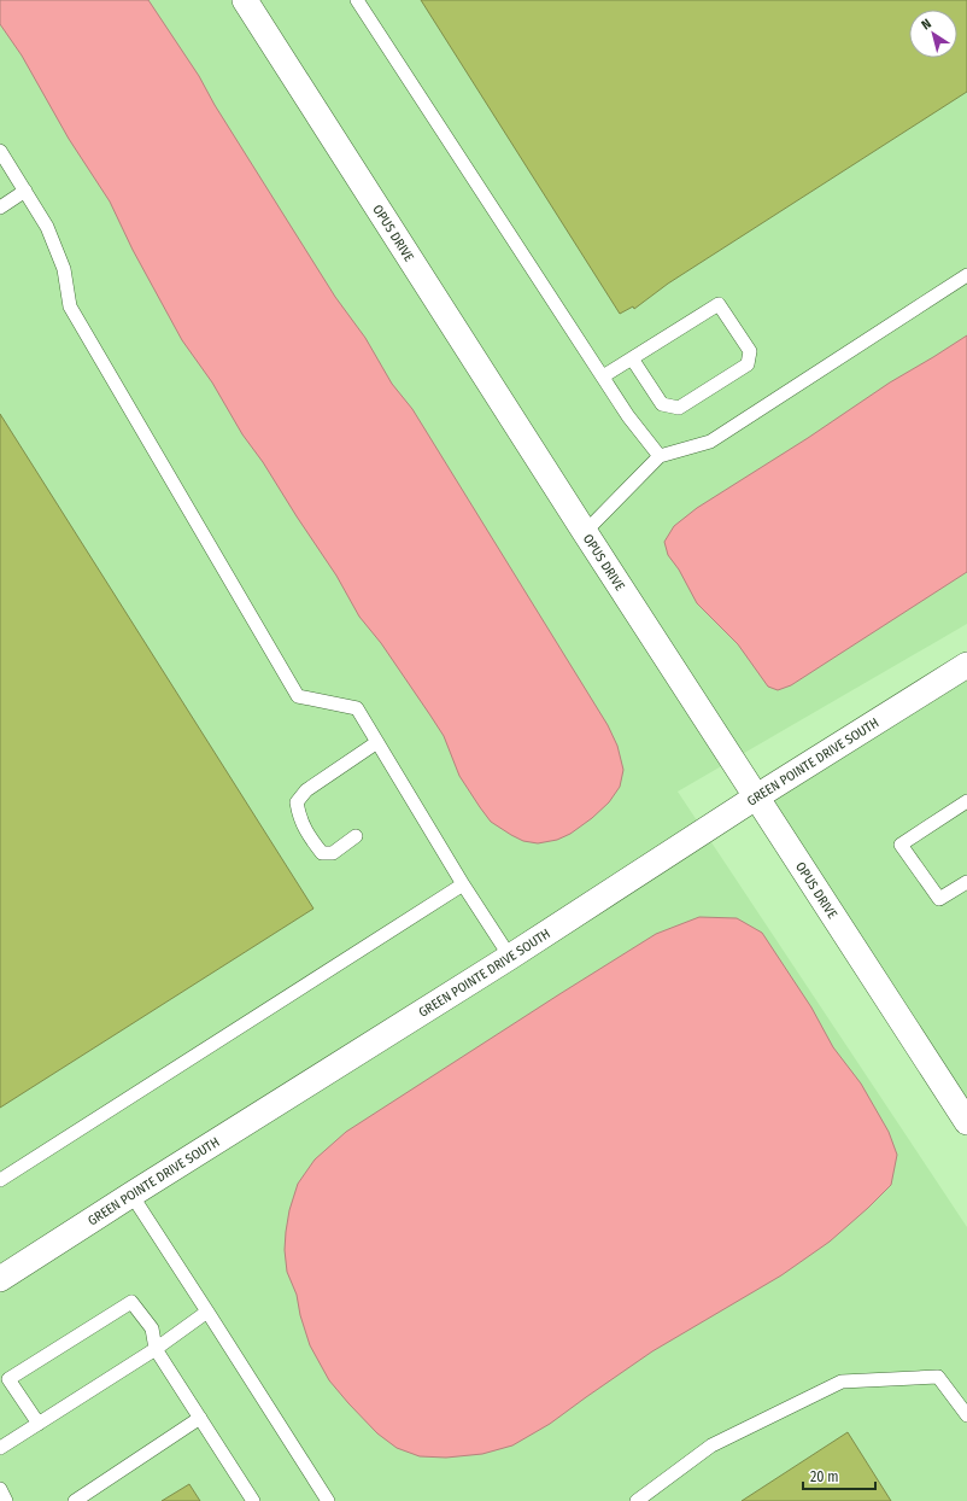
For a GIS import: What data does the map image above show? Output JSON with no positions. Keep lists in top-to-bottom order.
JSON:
{
  "streets": {
    "street": ["OPUS DRIVE", "GREEN POINTE DRIVE SOUTH"]
  },
  "crossings": [
    ["OPUS DRIVE", "GREEN POINTE DRIVE SOUTH"]
  ],
  "scale_bar": "20 m",
  "north": "top left"
}
